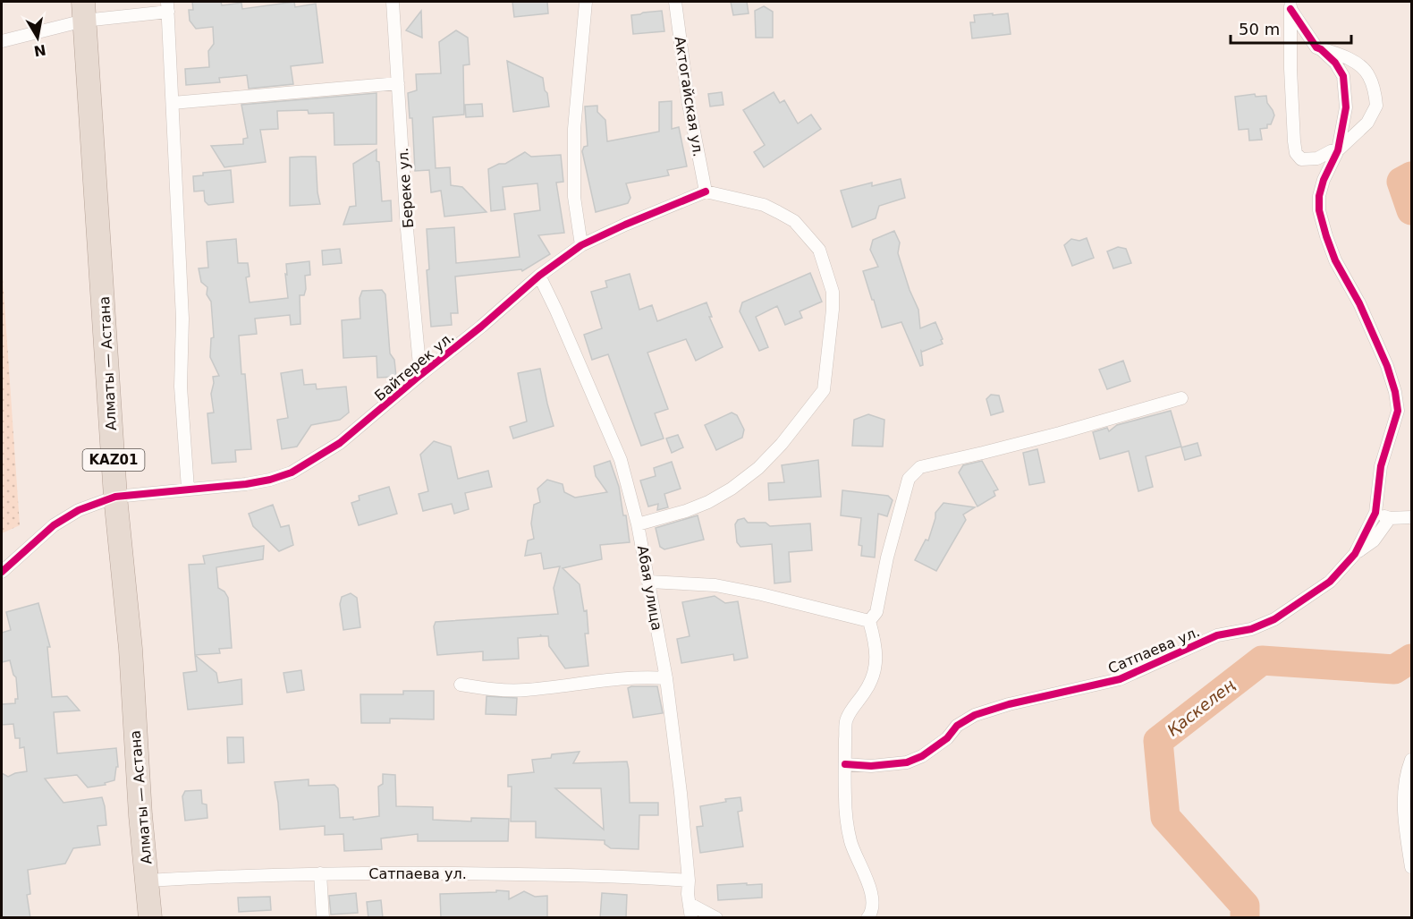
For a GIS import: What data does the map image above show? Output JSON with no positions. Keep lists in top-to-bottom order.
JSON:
{
  "streets": {
    "highway": ["Алматы — Астана", "KАZ01"],
    "street": [
      "Актогайская ул.",
      "Береке ул.",
      "Байтерек ул.",
      "Абая улица",
      "Сатпаева ул."
    ]
  },
  "crossings": [
    ["Актогайская ул.", "Байтерек ул."],
    ["Береке ул.", "Байтерек ул."],
    ["Алматы — Астана", "Байтерек ул."],
    ["Алматы — Астана", "Сатпаева ул."],
    ["Байтерек ул.", "Абая улица"],
    ["Абая улица", "Сатпаева ул."]
  ],
  "water": ["Қаскелең"],
  "scale_bar": "50 m",
  "north": "bottom"
}
